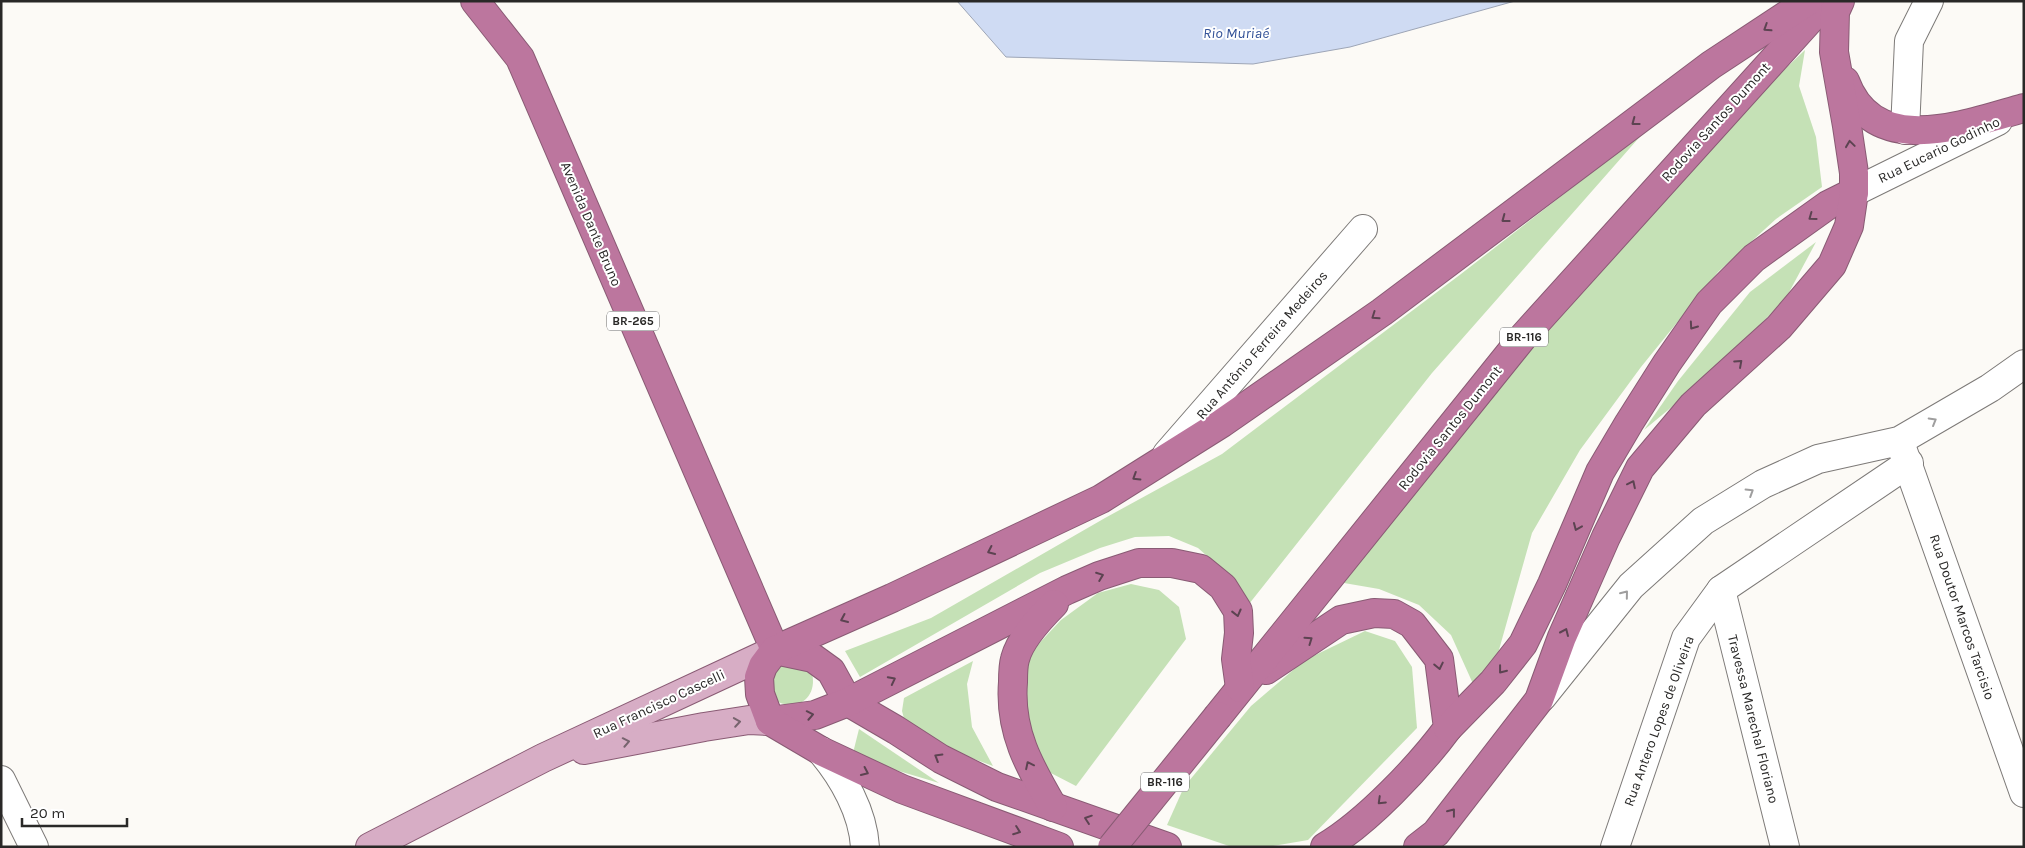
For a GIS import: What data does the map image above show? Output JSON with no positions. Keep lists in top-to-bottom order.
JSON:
{
  "streets": {
    "highway": [
      "Rodovia Santos Dumont",
      "Avenida Dante Bruno",
      "BR-265",
      "BR-116"
    ],
    "main road": ["Rua Francisco Cascelli"],
    "street": [
      "Rua Eucario Godinho",
      "Rua Antônio Ferreira Medeiros",
      "Rua Doutor Marcos Tarcisio",
      "Travessa Marechal Floriano",
      "Rua Antero Lopes de Oliveira"
    ]
  },
  "crossings": [
    ["Avenida Dante Bruno", "Rua Francisco Cascelli"],
    ["Rua Doutor Marcos Tarcisio", "Rua Antero Lopes de Oliveira"],
    ["Travessa Marechal Floriano", "Rua Antero Lopes de Oliveira"]
  ],
  "water": ["Rio Muriaé"],
  "scale_bar": "20 m"
}
